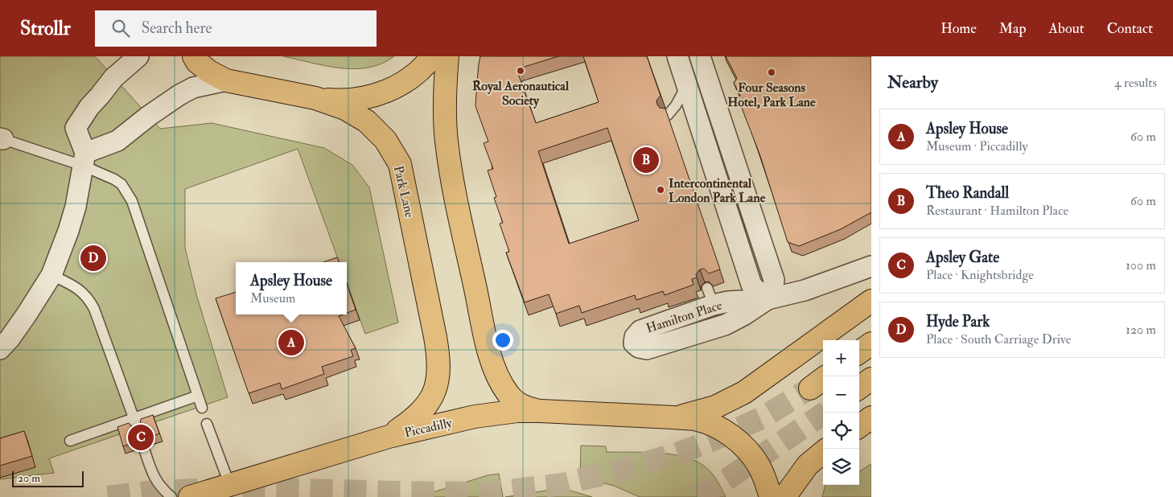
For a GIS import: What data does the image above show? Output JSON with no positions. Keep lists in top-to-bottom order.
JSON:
{
  "streets": {
    "main road": ["Park Lane", "Piccadilly"],
    "street": ["Hamilton Place"]
  },
  "crossings": [
    ["Park Lane", "Piccadilly"]
  ],
  "places": ["Royal Aeronautical Society", "Four Seasons Hotel, Park Lane", "Intercontinental London Park Lane"],
  "scale_bar": "20 m",
  "page": {
    "header": "Strollr",
    "search": "Search here",
    "nav": [
      "Home",
      "Map",
      "About",
      "Contact"
    ],
    "heading": ["Nearby", "4 results"],
    "list": [
      {
        "mark": "A",
        "name": "Apsley House",
        "note": "Museum · Piccadilly",
        "value": "60 m"
      },
      {
        "mark": "B",
        "name": "Theo Randall",
        "note": "Restaurant · Hamilton Place",
        "value": "60 m"
      },
      {
        "mark": "C",
        "name": "Apsley Gate",
        "note": "Place · Knightsbridge",
        "value": "100 m"
      },
      {
        "mark": "D",
        "name": "Hyde Park",
        "note": "Place · South Carriage Drive",
        "value": "120 m"
      }
    ],
    "pins": [
      "B",
      "D",
      "A",
      "C"
    ],
    "popup": ["Apsley House", "Museum"],
    "map_buttons": ["+", "−"],
    "scale": "20 m"
  }
}
